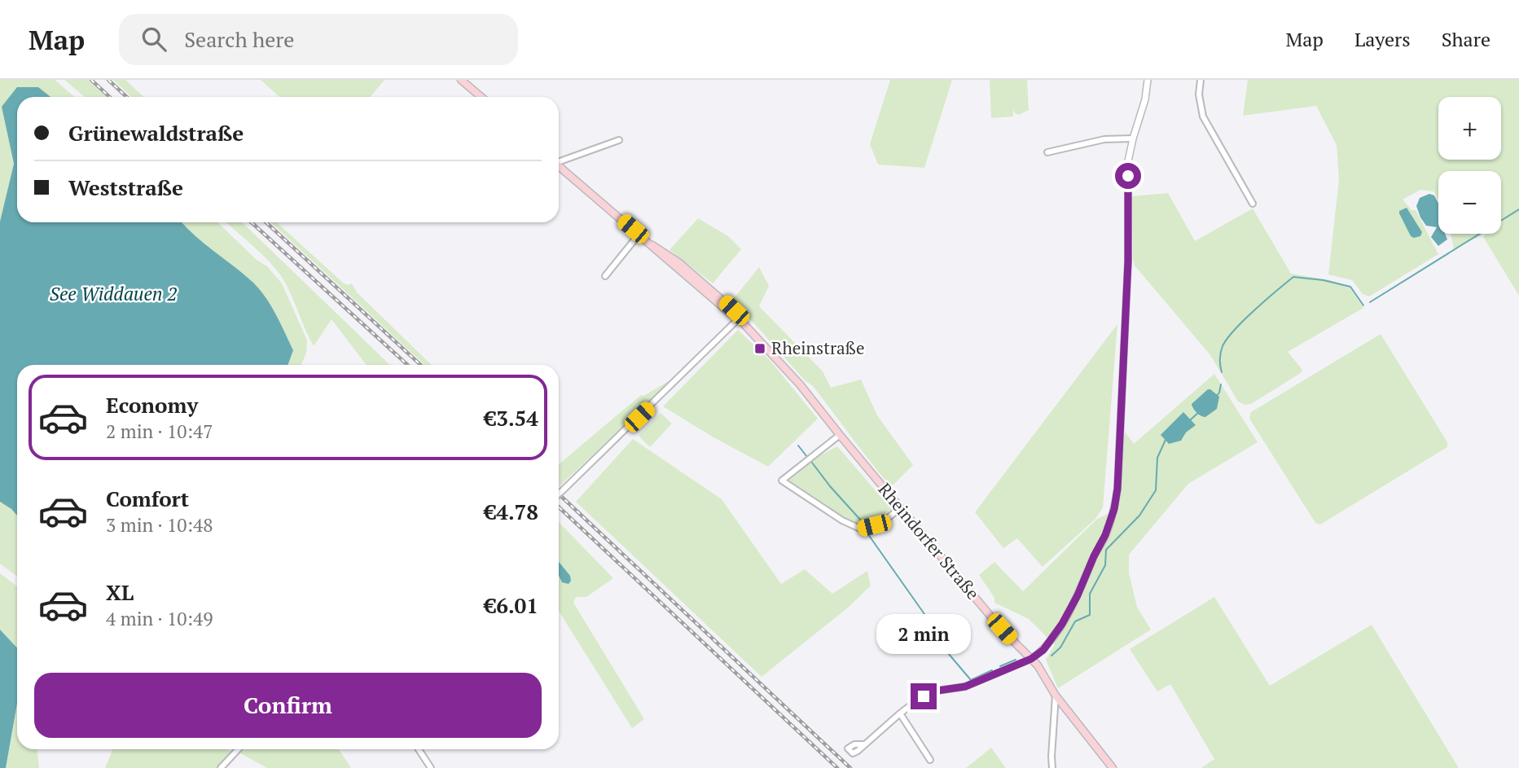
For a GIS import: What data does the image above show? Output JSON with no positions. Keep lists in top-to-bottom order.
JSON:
{
  "streets": {
    "main road": ["Rheindorfer Straße"]
  },
  "water": ["See Widdauen 2"],
  "places": {
    "transit": ["Rheinstraße"]
  },
  "page": {
    "header": "Map",
    "search": "Search here",
    "nav": ["Map", "Layers", "Share"],
    "map_buttons": ["+", "−"],
    "banner": ["Grünewaldstraße", "Weststraße"],
    "list": [
      {
        "name": "Economy",
        "note": "2 min · 10:47",
        "value": "€3.54"
      },
      {
        "name": "Comfort",
        "note": "3 min · 10:48",
        "value": "€4.78"
      },
      {
        "name": "XL",
        "note": "4 min · 10:49",
        "value": "€6.01"
      }
    ],
    "bubble": "2 min",
    "buttons": "Confirm"
  }
}
